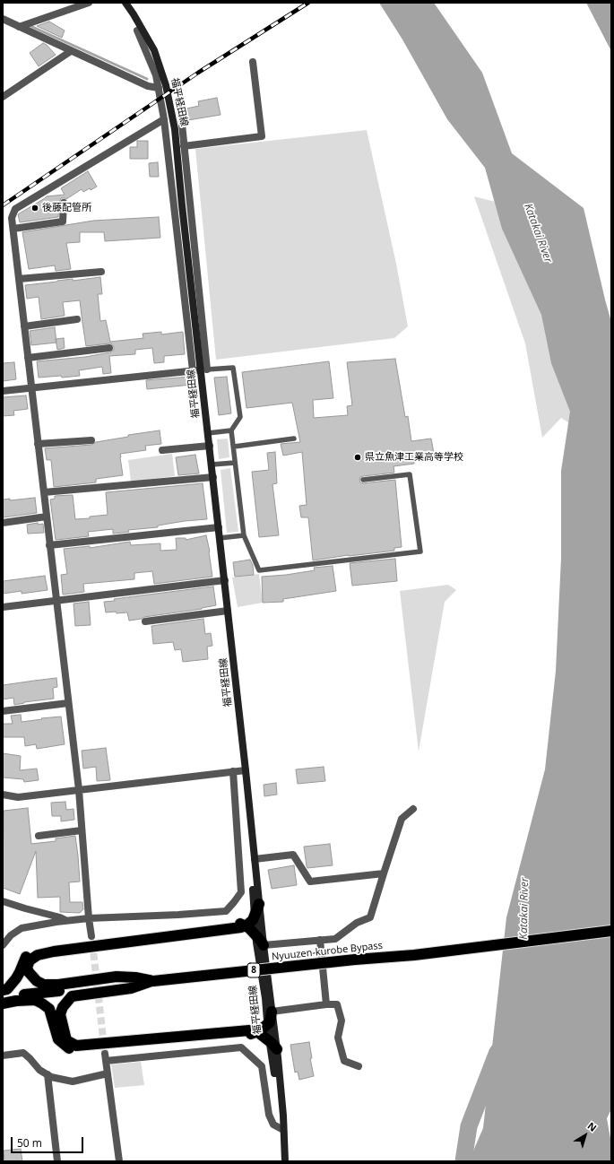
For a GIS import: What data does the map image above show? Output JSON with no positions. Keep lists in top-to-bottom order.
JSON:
{
  "streets": {
    "highway": ["Nyuuzen-kurobe Bypass", "8"],
    "main road": ["福平経田線"]
  },
  "water": ["Katakai River"],
  "places": ["後藤配管所", "県立魚津工業高等学校"],
  "scale_bar": "50 m",
  "north": "top right"
}
